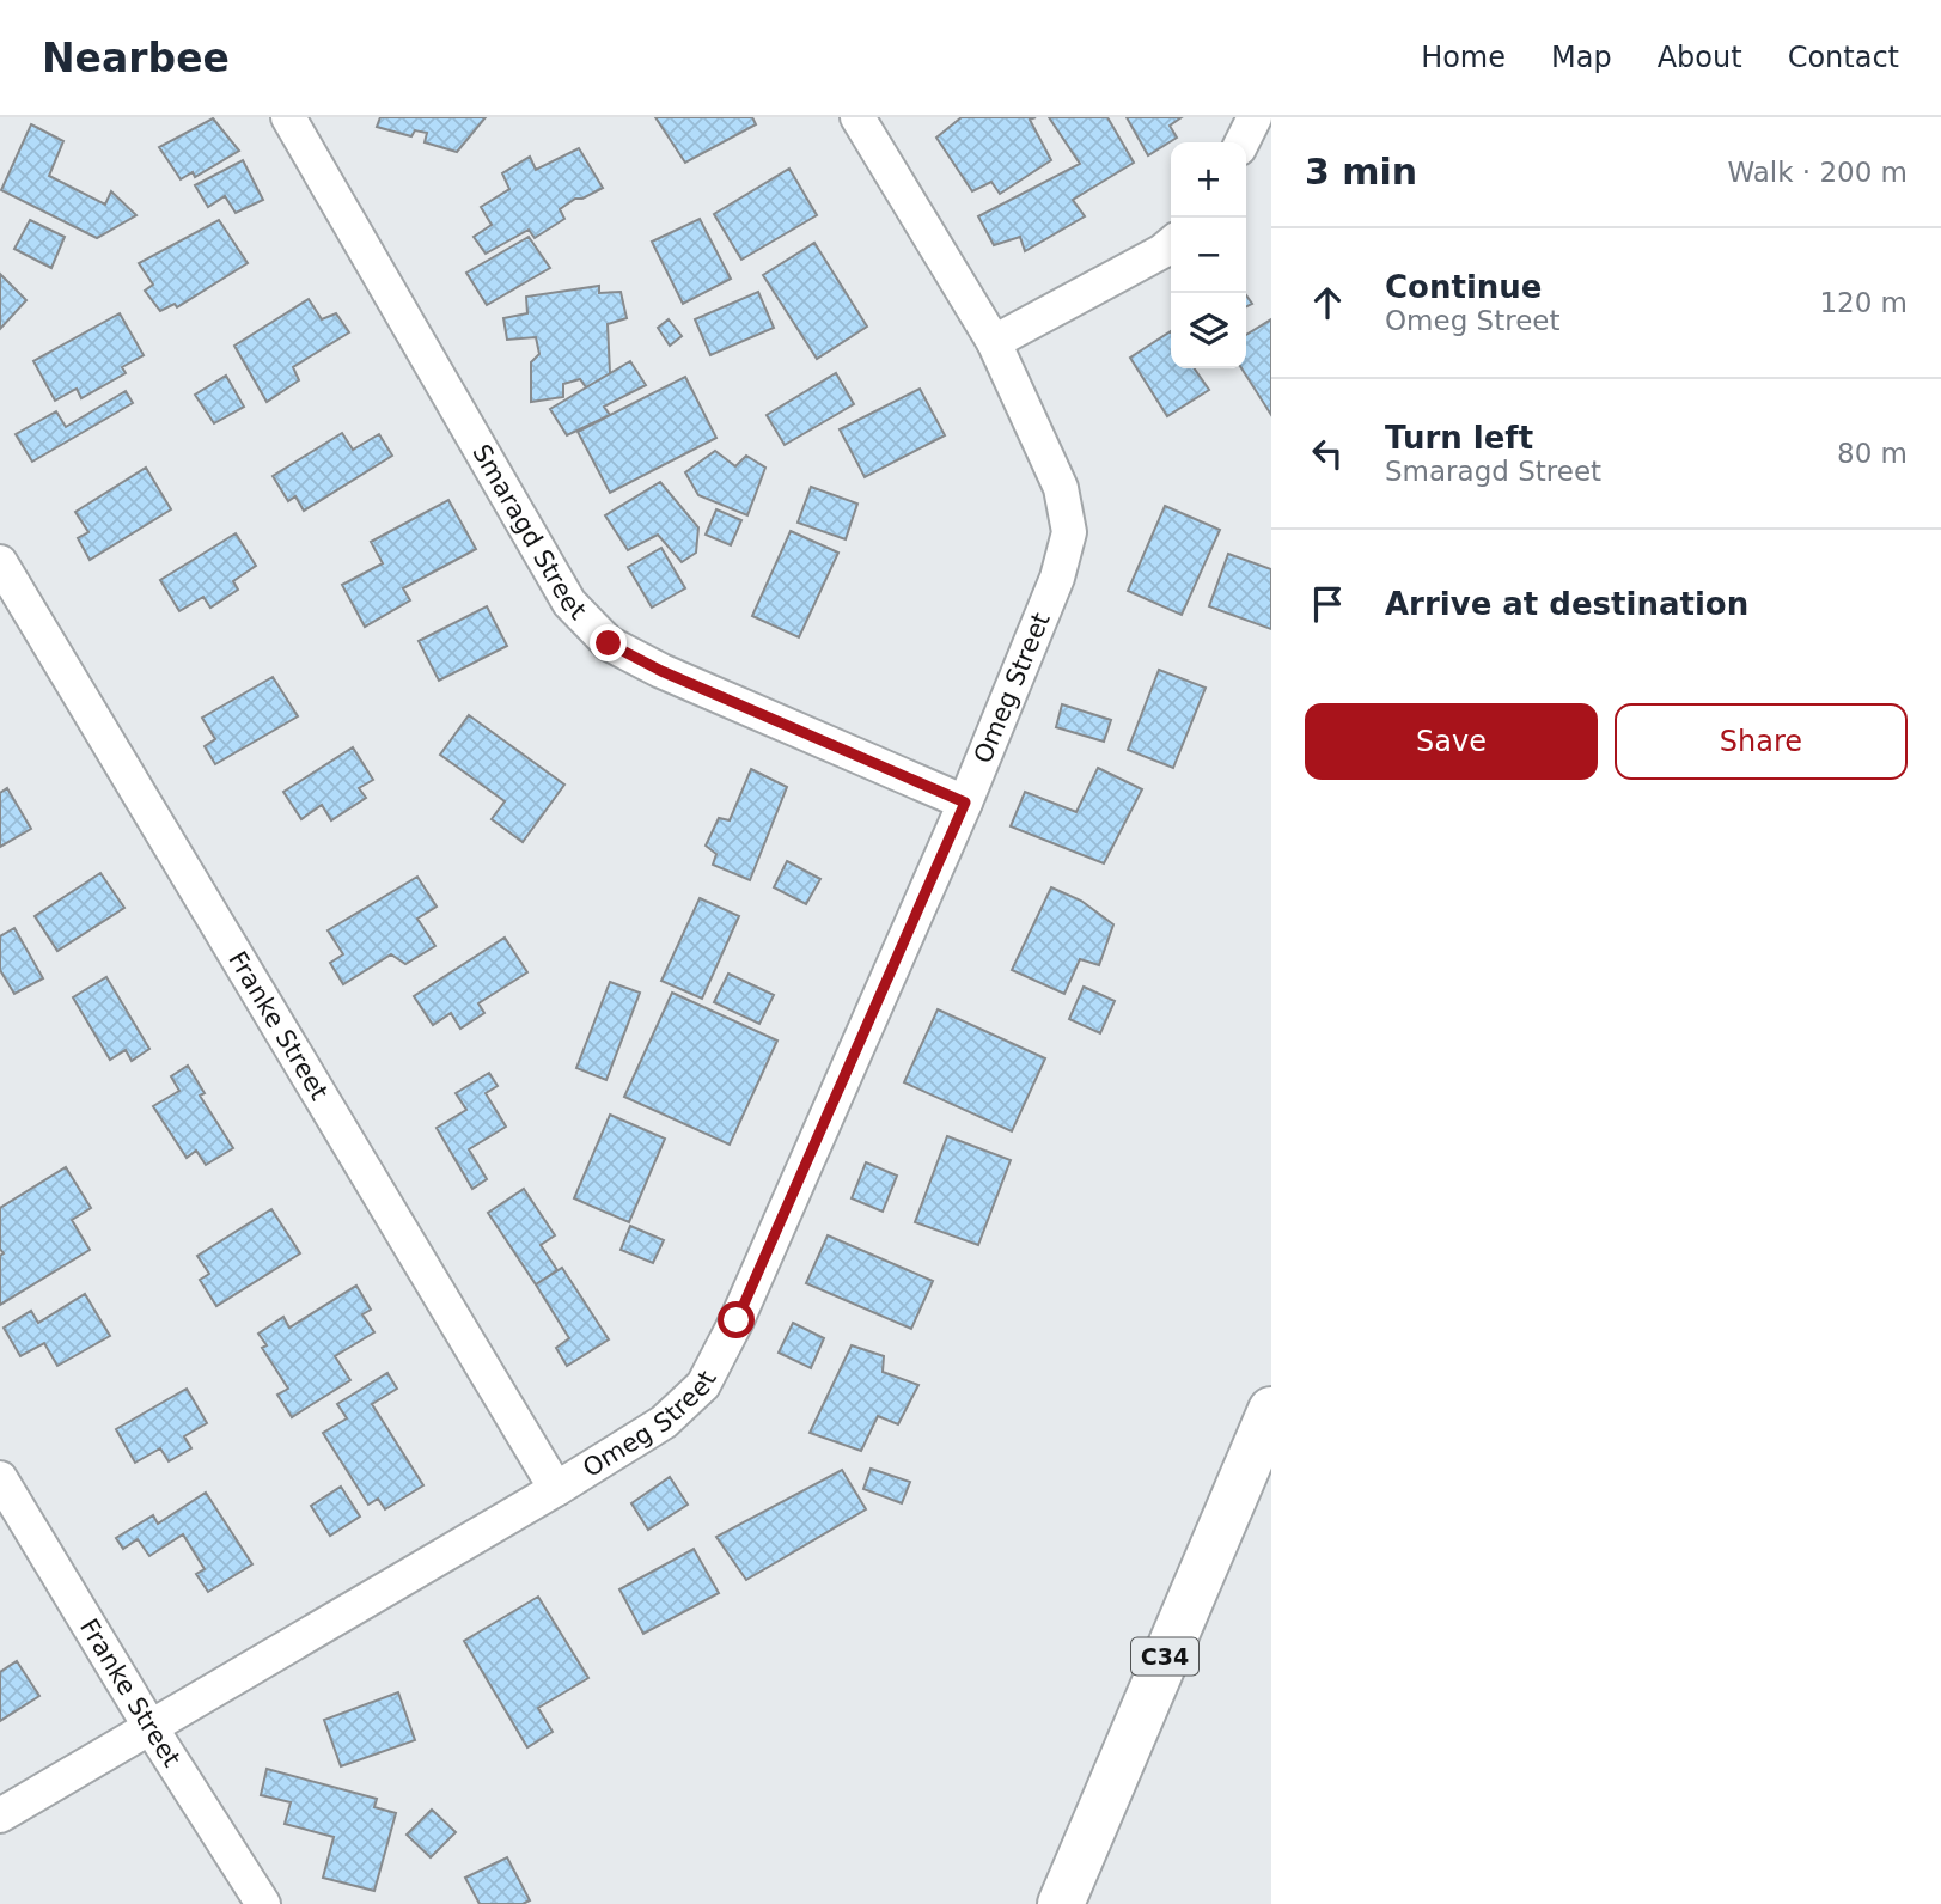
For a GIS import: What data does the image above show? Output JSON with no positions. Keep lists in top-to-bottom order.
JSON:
{
  "streets": {
    "main road": ["C34"],
    "street": ["Smaragd Street", "Omeg Street", "Franke Street"]
  },
  "crossings": [
    ["Smaragd Street", "Omeg Street"],
    ["Omeg Street", "Franke Street"]
  ],
  "page": {
    "header": "Nearbee",
    "nav": [
      "Home",
      "Map",
      "About",
      "Contact"
    ],
    "heading": ["3 min", "Walk · 200 m"],
    "map_buttons": ["+", "−"],
    "list": [
      ["Continue", "Omeg Street", "120 m"],
      ["Turn left", "Smaragd Street", "80 m"],
      "Arrive at destination"
    ],
    "buttons": ["Save", "Share"]
  }
}
